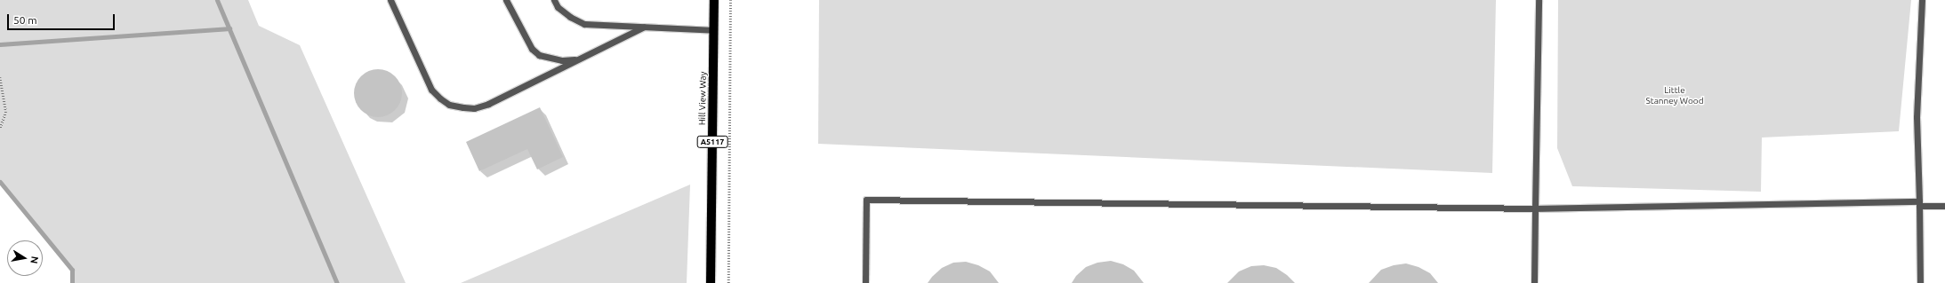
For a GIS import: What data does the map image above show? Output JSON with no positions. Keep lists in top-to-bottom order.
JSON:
{
  "streets": {
    "main road": ["Hill View Way", "A5117"]
  },
  "parks": ["Little Stanney Wood"],
  "scale_bar": "50 m",
  "north": "right"
}
